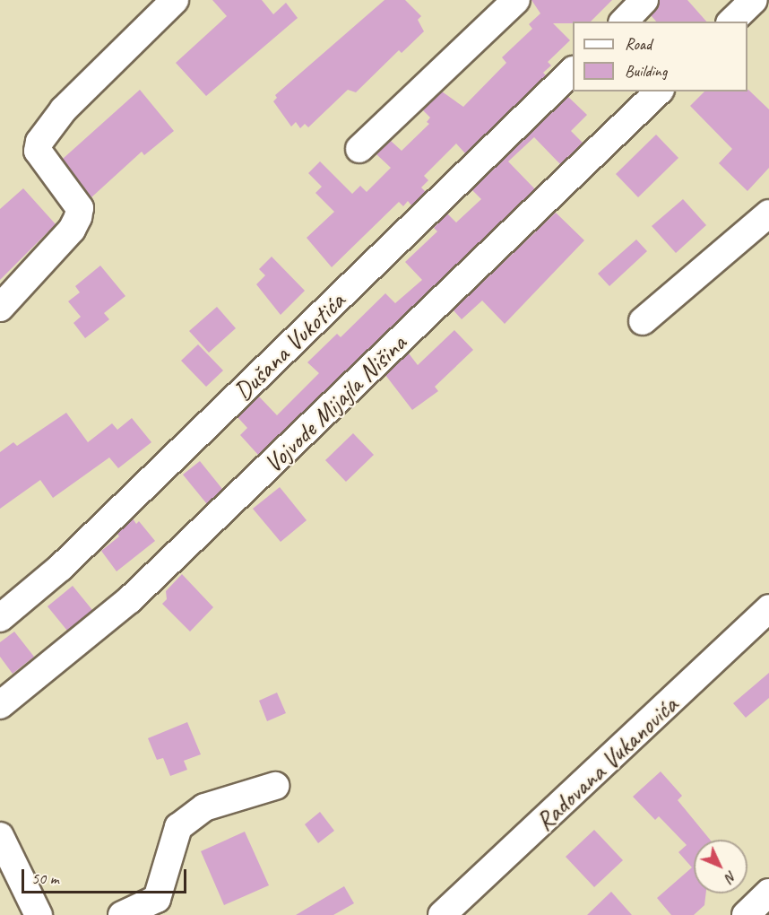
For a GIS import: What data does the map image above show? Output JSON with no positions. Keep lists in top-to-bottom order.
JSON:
{
  "streets": {
    "street": ["Dušana Vukotića", "Vojvode Mijajla Nišina", "Radovana Vukanovića"]
  },
  "legend": ["Road", "Building"],
  "scale_bar": "50 m",
  "north": "bottom right"
}
